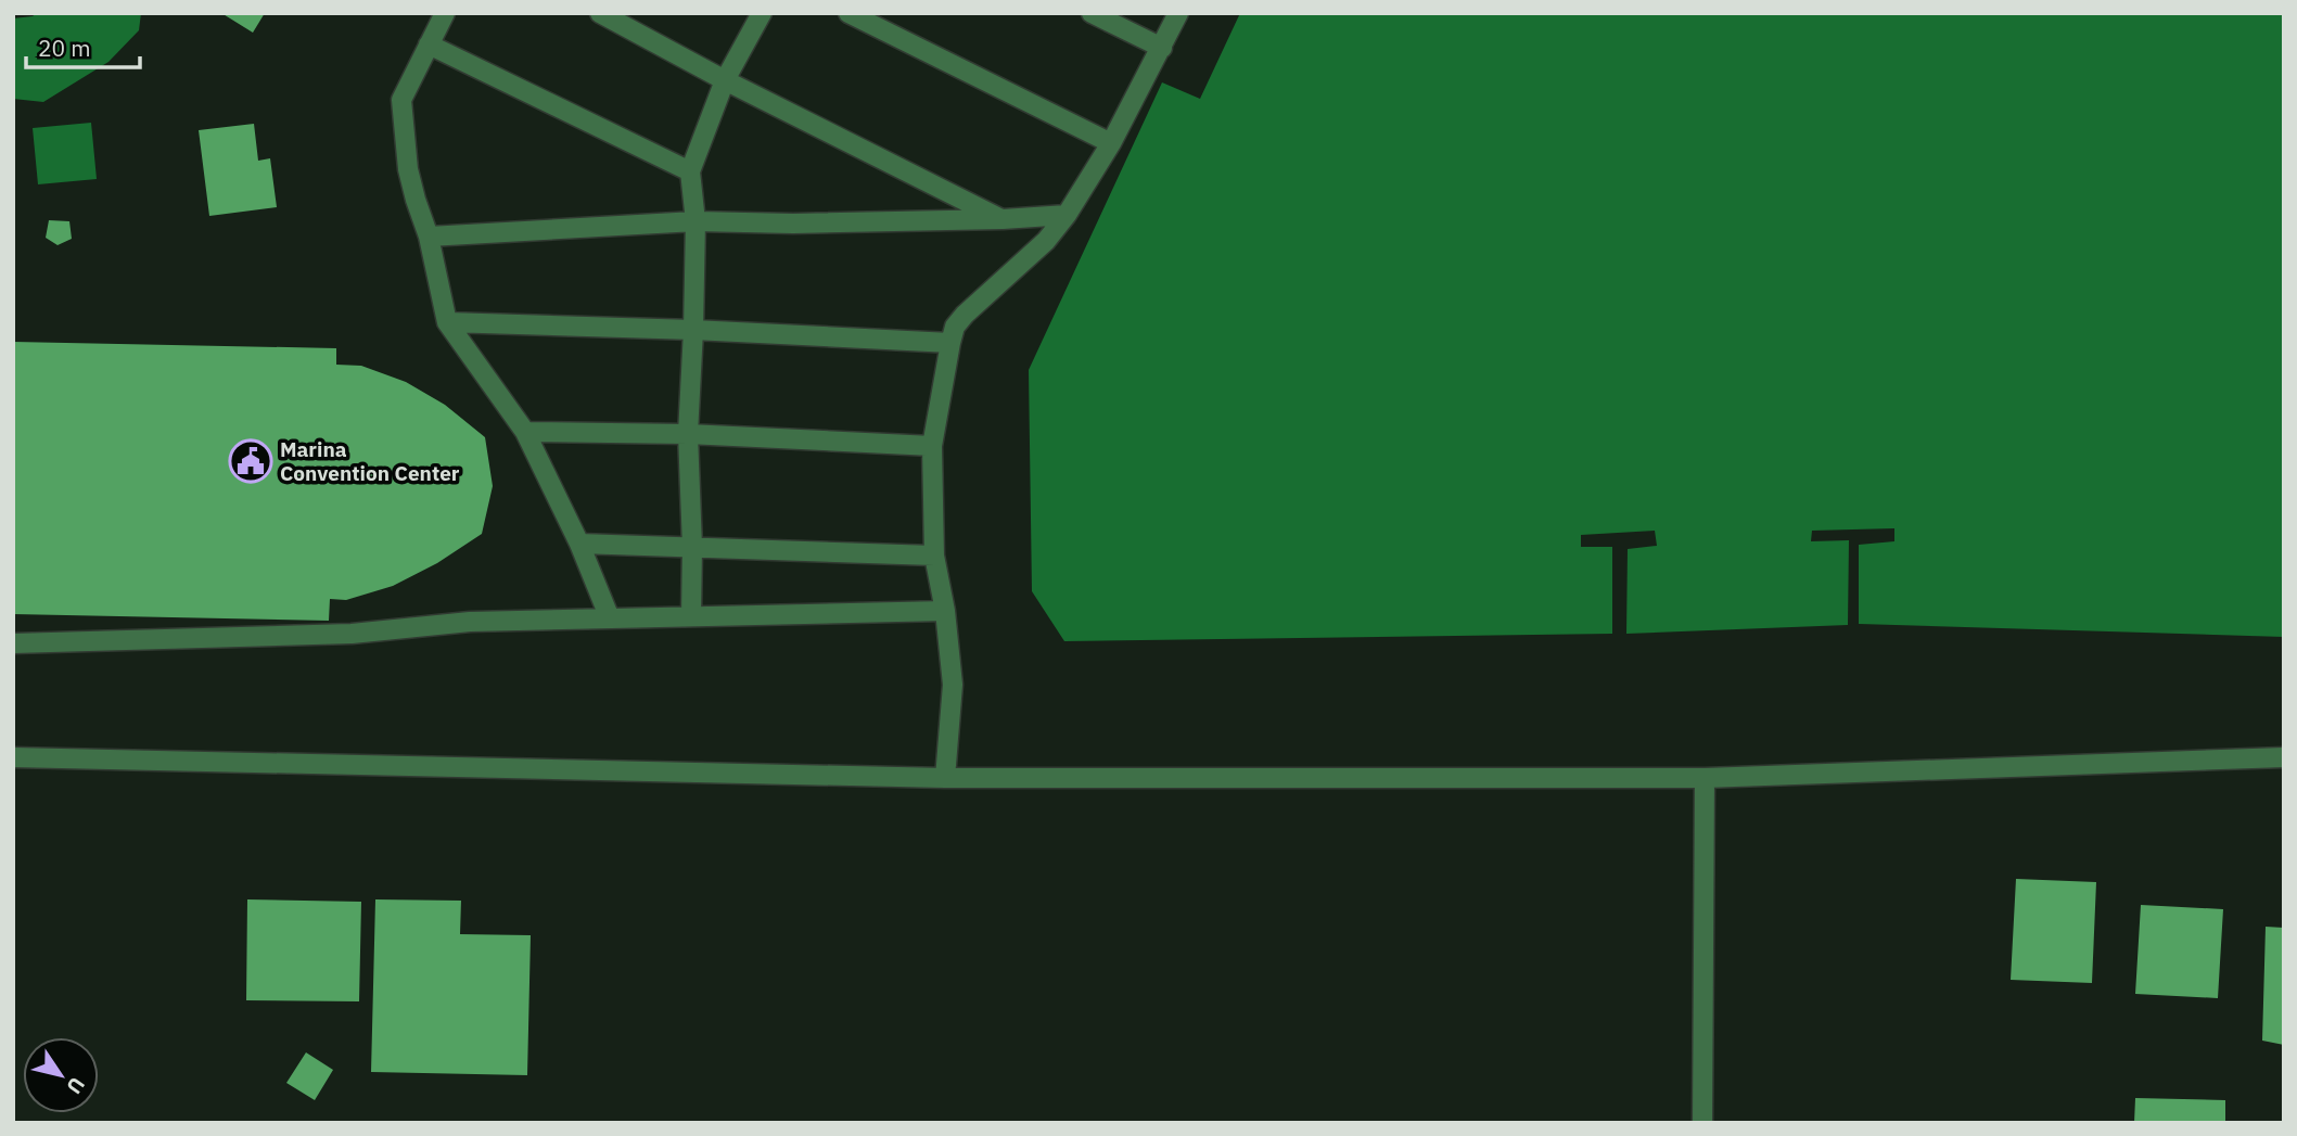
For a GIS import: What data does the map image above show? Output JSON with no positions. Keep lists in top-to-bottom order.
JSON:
{
  "places": {
    "public building": ["Marina Convention Center"]
  },
  "scale_bar": "20 m",
  "north": "bottom right"
}
